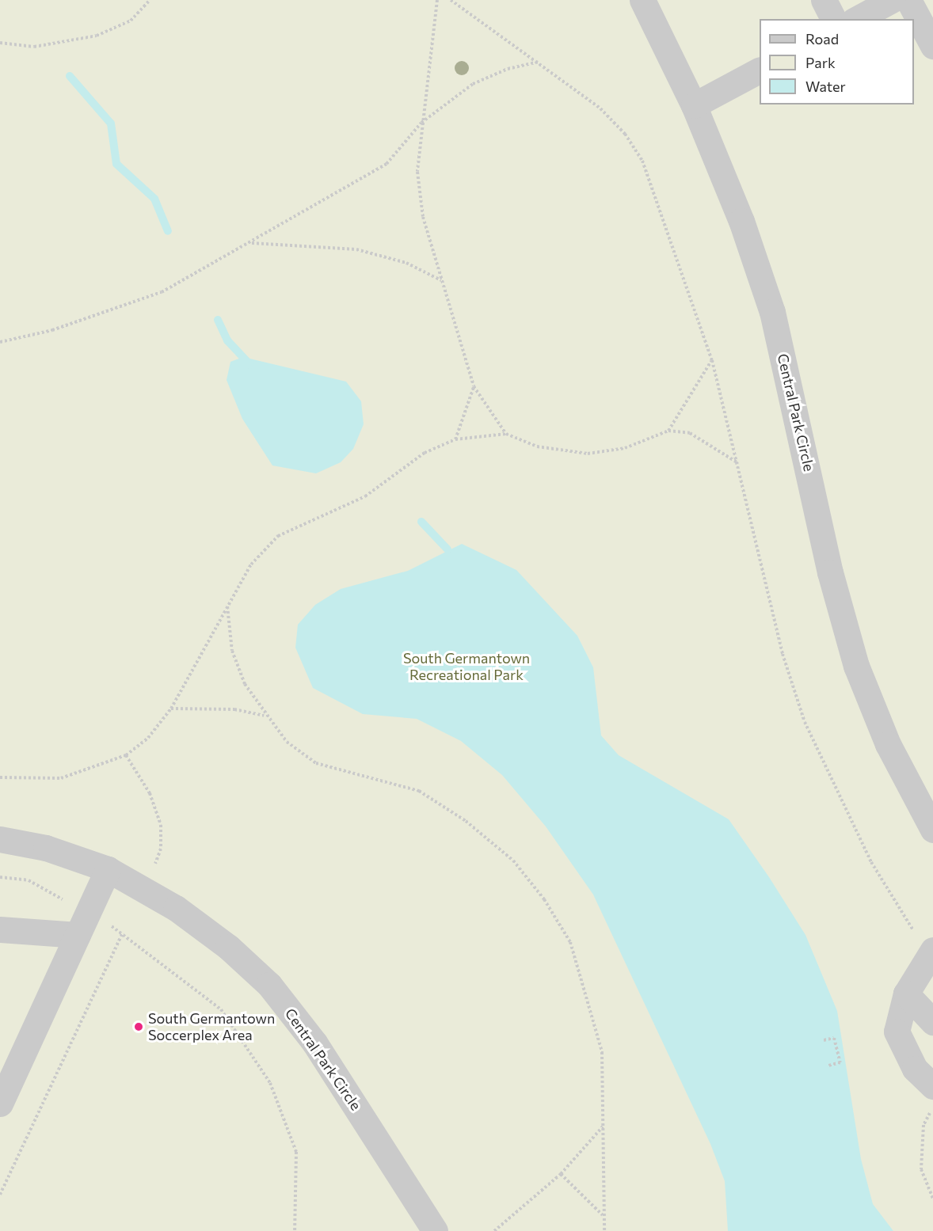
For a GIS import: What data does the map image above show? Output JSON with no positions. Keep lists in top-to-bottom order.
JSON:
{
  "streets": {
    "street": ["Central Park Circle"]
  },
  "parks": ["South Germantown Recreational Park"],
  "places": ["South Germantown Soccerplex Area"],
  "legend": ["Road", "Park", "Water"]
}
